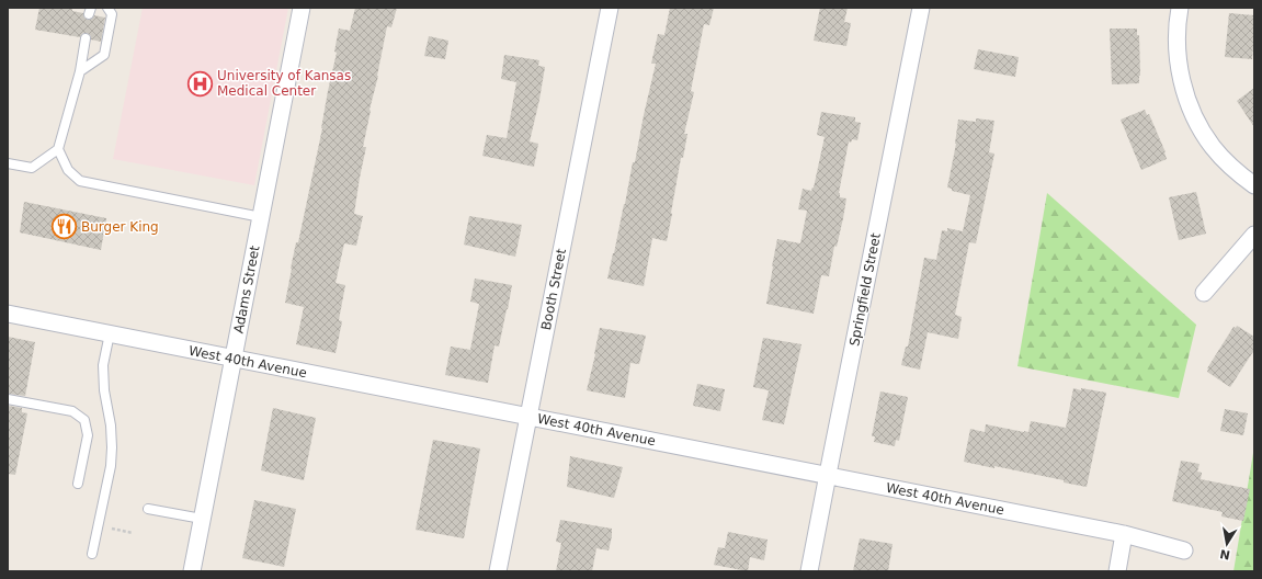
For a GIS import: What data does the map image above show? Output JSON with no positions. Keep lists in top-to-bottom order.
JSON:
{
  "streets": {
    "street": [
      "Adams Street",
      "Booth Street",
      "Springfield Street",
      "West 40th Avenue"
    ]
  },
  "crossings": [
    ["Adams Street", "West 40th Avenue"],
    ["Booth Street", "West 40th Avenue"],
    ["Springfield Street", "West 40th Avenue"]
  ],
  "places": {
    "hospital": ["University of Kansas Medical Center"],
    "restaurant": ["Burger King"]
  },
  "north": "bottom"
}
